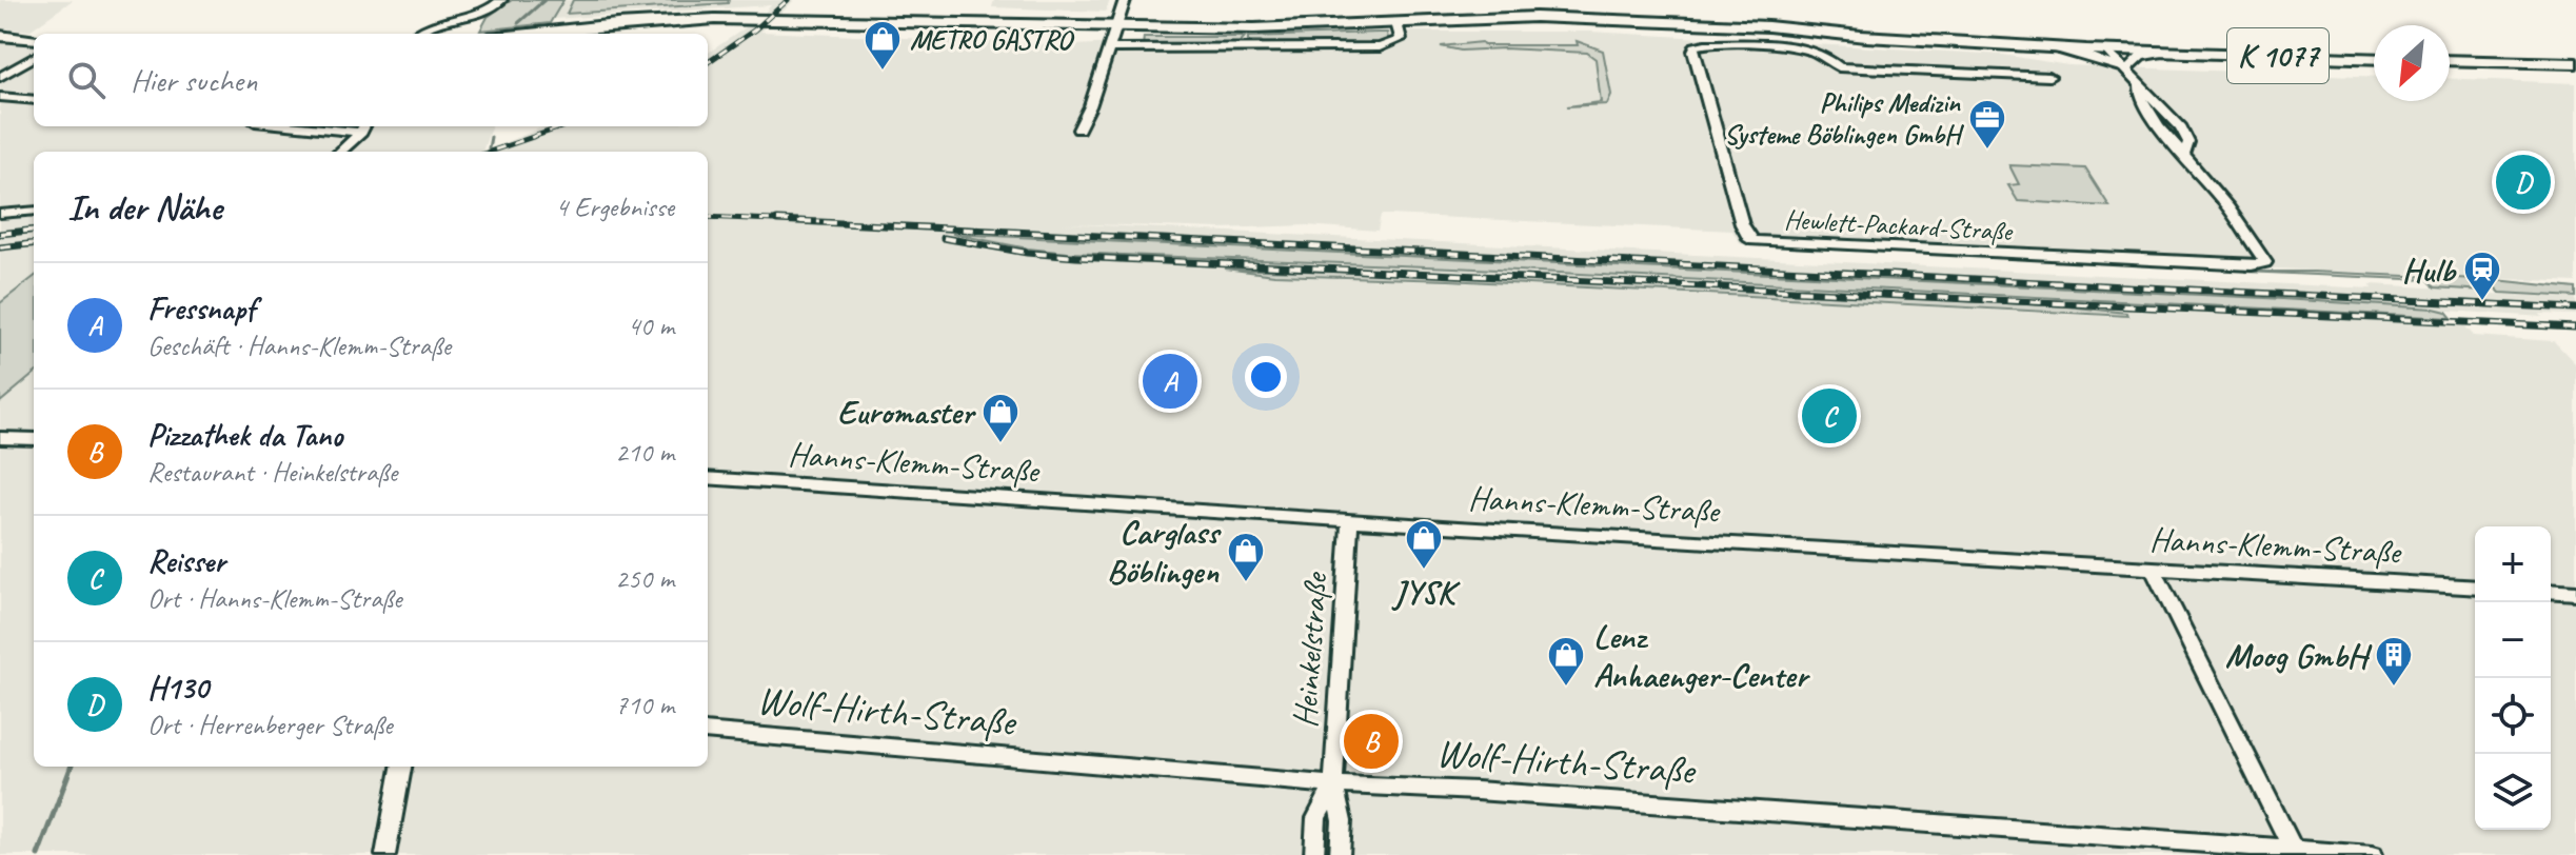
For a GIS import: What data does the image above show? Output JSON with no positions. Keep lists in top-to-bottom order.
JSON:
{
  "streets": {
    "main road": ["K 1077"],
    "street": [
      "Hewlett-Packard-Straße",
      "Hanns-Klemm-Straße",
      "Heinkelstraße",
      "Wolf-Hirth-Straße"
    ]
  },
  "crossings": [
    ["K 1077", "Hewlett-Packard-Straße"],
    ["Hanns-Klemm-Straße", "Heinkelstraße"],
    ["Heinkelstraße", "Wolf-Hirth-Straße"]
  ],
  "places": {
    "shop": [
      "METRO GASTRO",
      "Euromaster",
      "JYSK",
      "Carglass Böblingen",
      "Lenz Anhaenger-Center"
    ],
    "office": ["Philips Medizin Systeme Böblingen GmbH"],
    "station": ["Hulb"],
    "building": ["Moog GmbH"]
  },
  "north": "bottom left",
  "page": {
    "search": "Hier suchen",
    "pins": [
      "D",
      "A",
      "C",
      "B"
    ],
    "heading": ["In der Nähe", "4 Ergebnisse"],
    "list": [
      {
        "mark": "A",
        "name": "Fressnapf",
        "note": "Geschäft · Hanns-Klemm-Straße",
        "value": "40 m"
      },
      {
        "mark": "B",
        "name": "Pizzathek da Tano",
        "note": "Restaurant · Heinkelstraße",
        "value": "210 m"
      },
      {
        "mark": "C",
        "name": "Reisser",
        "note": "Ort · Hanns-Klemm-Straße",
        "value": "250 m"
      },
      {
        "mark": "D",
        "name": "H130",
        "note": "Ort · Herrenberger Straße",
        "value": "710 m"
      }
    ],
    "map_buttons": ["+", "−"]
  }
}
